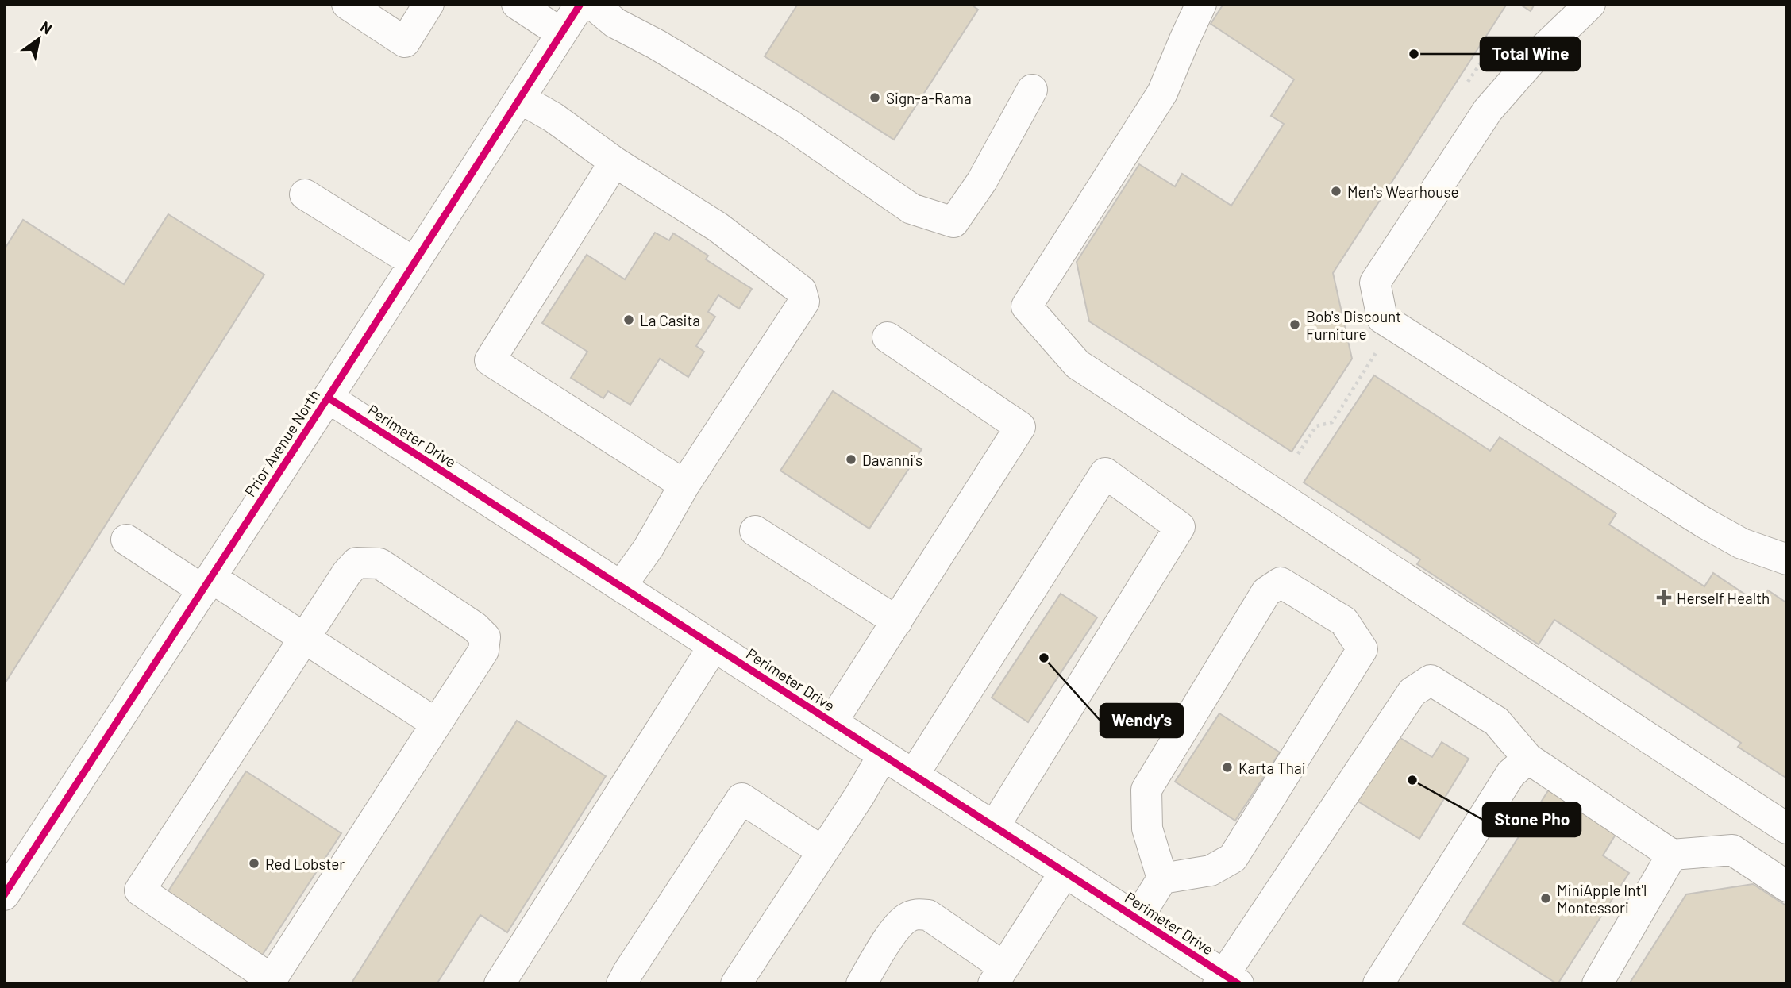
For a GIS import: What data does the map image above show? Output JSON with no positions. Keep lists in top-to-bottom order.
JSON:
{
  "streets": {
    "street": ["Perimeter Drive", "Prior Avenue North"]
  },
  "crossings": [
    ["Perimeter Drive", "Prior Avenue North"]
  ],
  "places": {
    "other": [
      "Total Wine",
      "Sign-a-Rama",
      "Men's Wearhouse",
      "La Casita",
      "Bob's Discount Furniture",
      "Davanni's",
      "Wendy's",
      "Karta Thai",
      "Stone Pho",
      "Red Lobster",
      "MiniApple Int'l Montessori"
    ],
    "health": ["Herself Health"]
  },
  "north": "top right"
}
